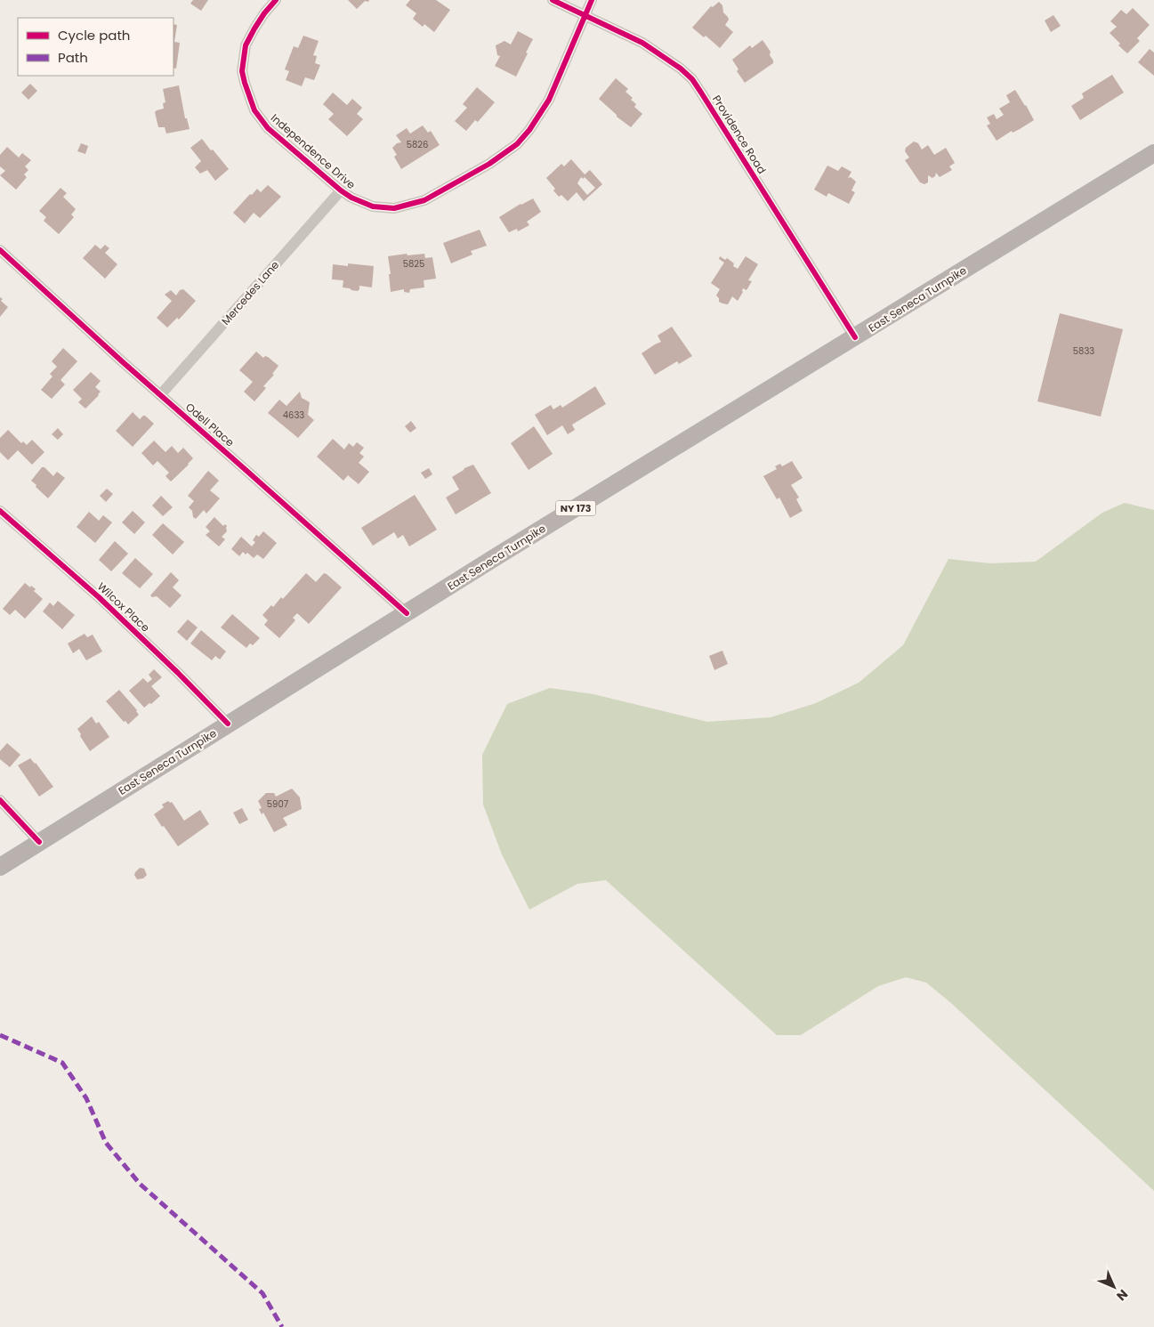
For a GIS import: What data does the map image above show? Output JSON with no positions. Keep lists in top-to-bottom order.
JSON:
{
  "streets": {
    "main road": ["East Seneca Turnpike", "NY 173"],
    "street": [
      "Providence Road",
      "Independence Drive",
      "Mercedes Lane",
      "Odell Place",
      "Wilcox Place"
    ]
  },
  "crossings": [
    ["Providence Road", "Independence Drive"],
    ["Providence Road", "East Seneca Turnpike"],
    ["Independence Drive", "Mercedes Lane"],
    ["Mercedes Lane", "Odell Place"],
    ["East Seneca Turnpike", "Odell Place"],
    ["East Seneca Turnpike", "Wilcox Place"]
  ],
  "house_numbers": [
    "5826",
    "5825",
    "5833",
    "4633",
    "5907"
  ],
  "legend": ["Cycle path", "Path"],
  "north": "bottom right"
}
